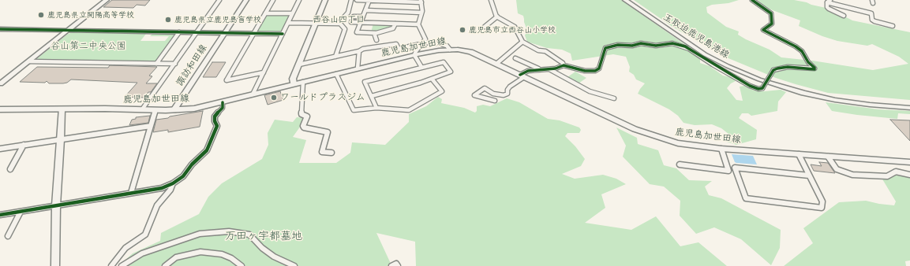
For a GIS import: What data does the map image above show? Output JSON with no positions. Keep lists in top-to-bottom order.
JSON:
{
  "streets": {
    "main road": ["鹿児島加世田線"],
    "street": ["玉取迫鹿児島港線", "諏訪和田線"]
  },
  "crossings": [
    ["鹿児島加世田線", "諏訪和田線"]
  ],
  "districts": ["西谷山四丁目"],
  "parks": ["谷山第二中央公園", "万田ヶ宇都墓地"],
  "places": [
    "鹿児島県立開陽高等学校",
    "鹿児島県立鹿児島盲学校",
    "鹿児島市立西谷山小学校",
    "ワールドプラスジム"
  ]
}
